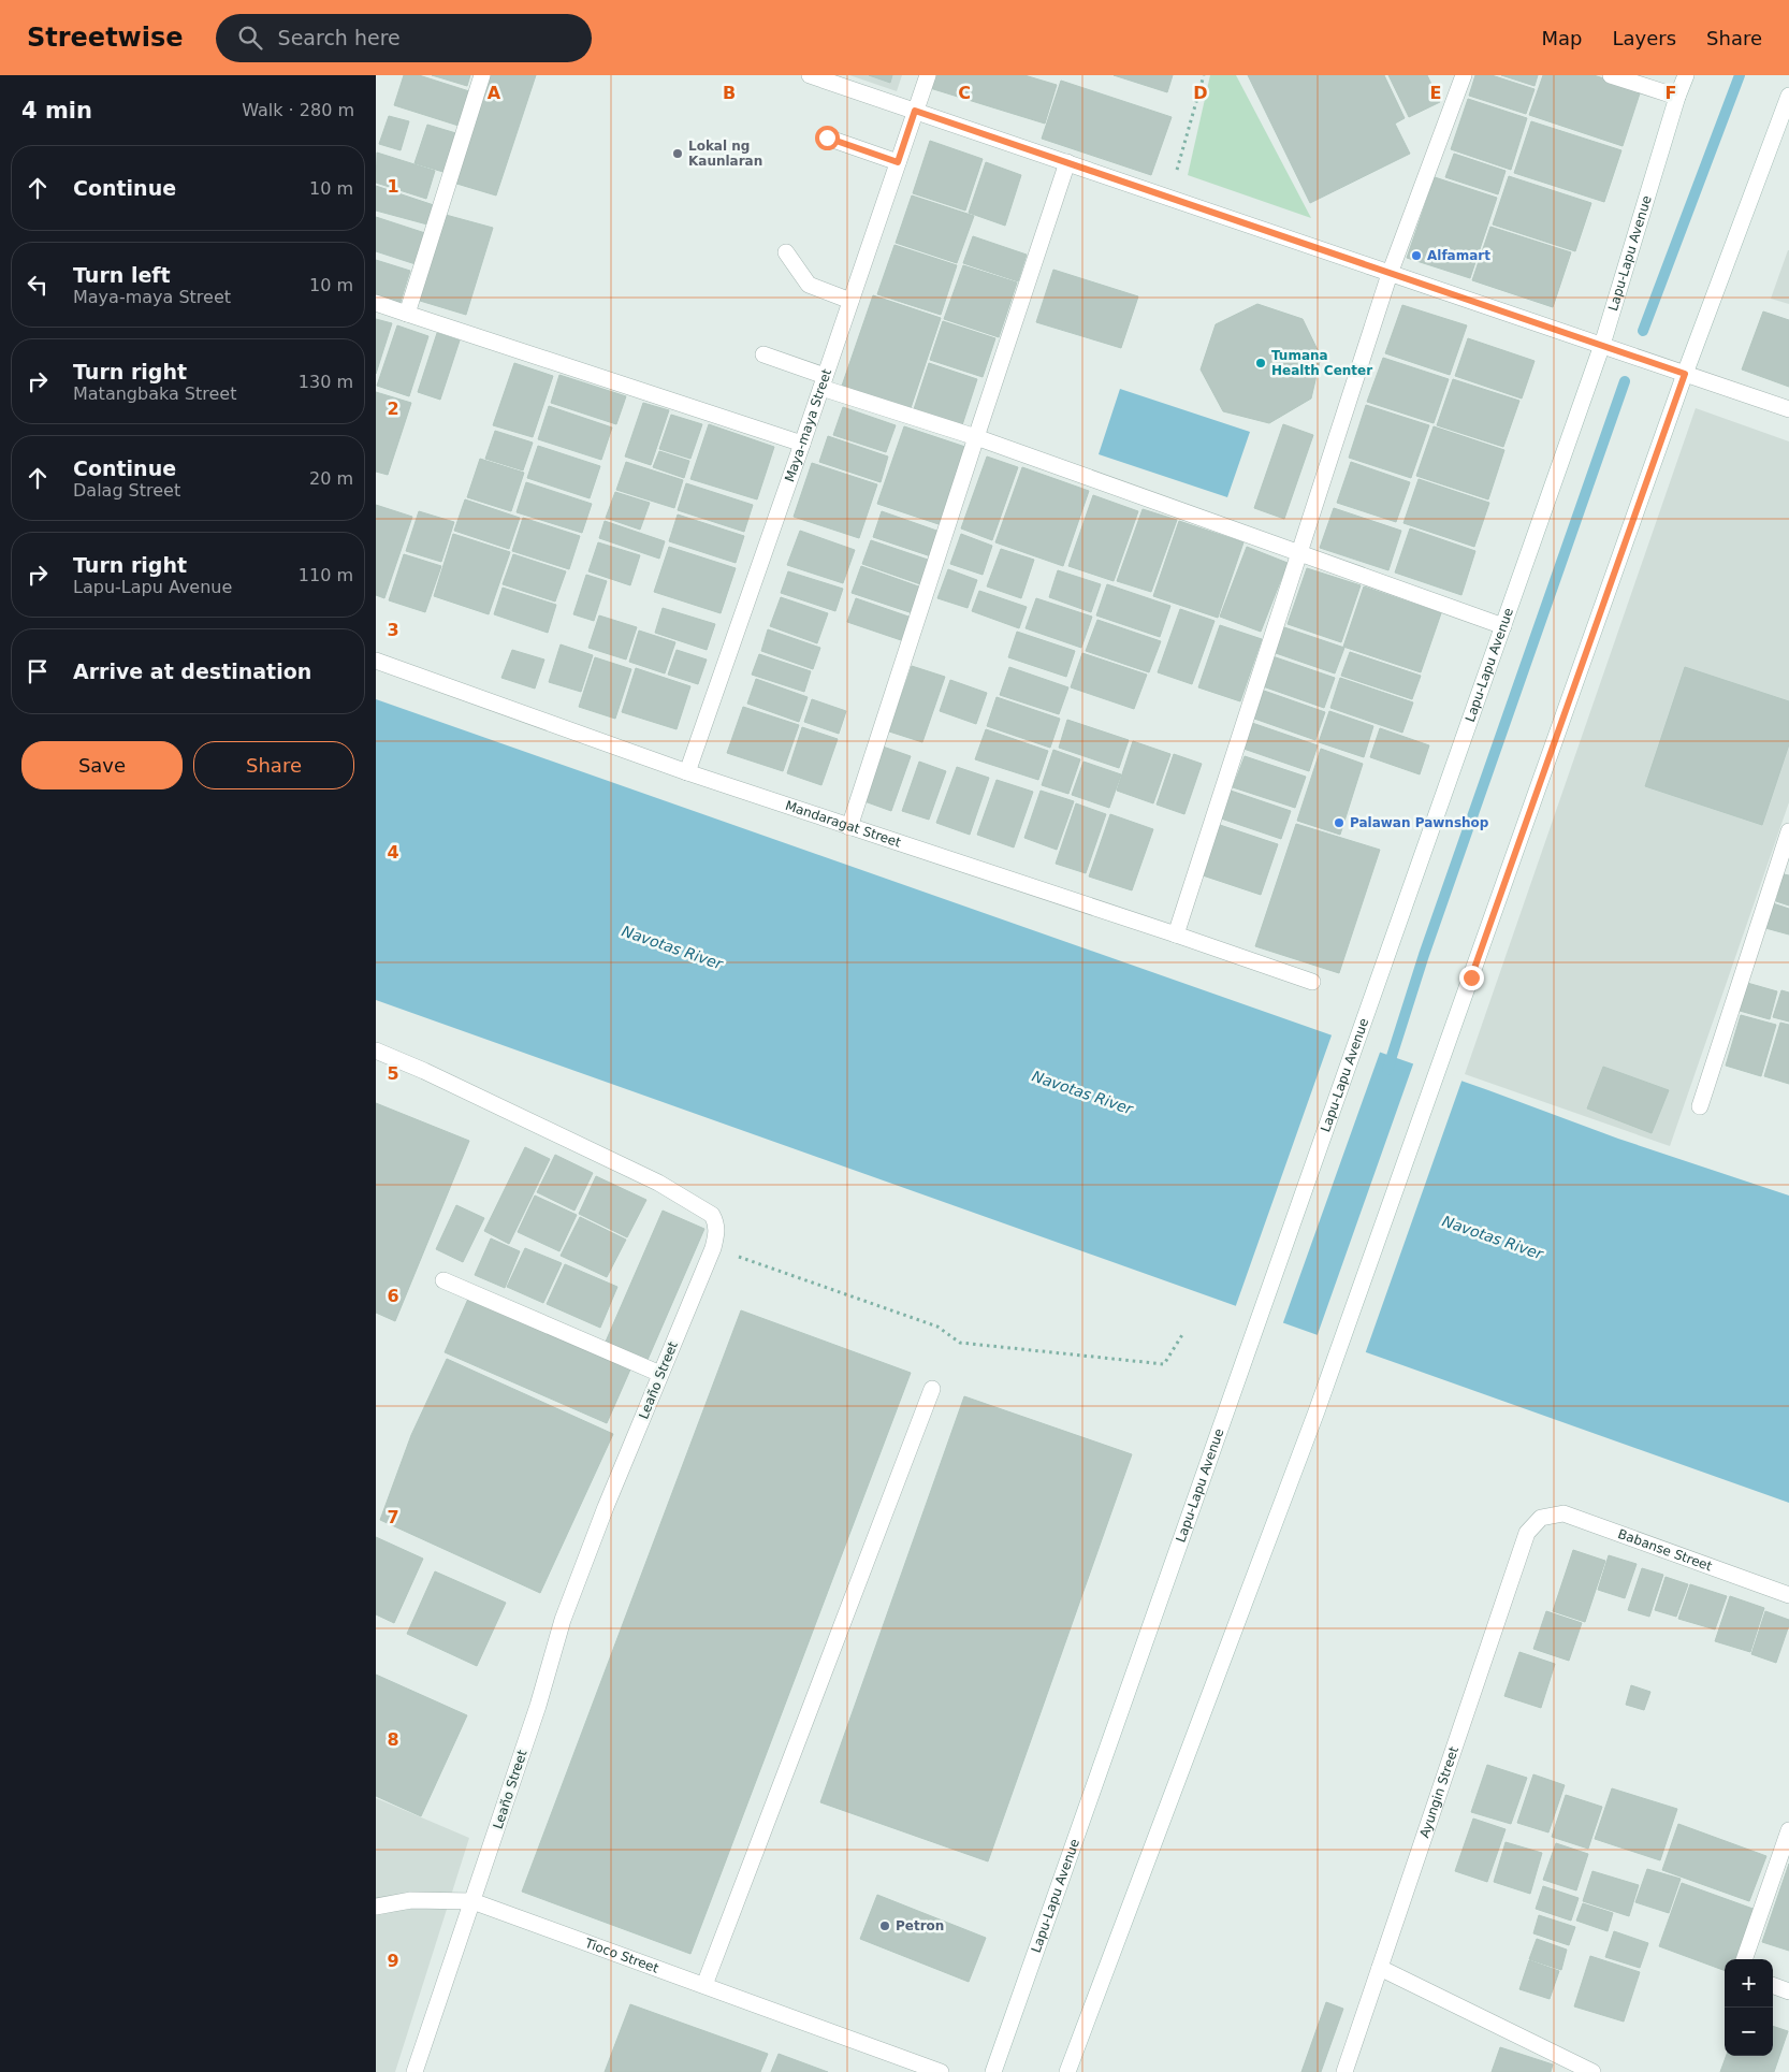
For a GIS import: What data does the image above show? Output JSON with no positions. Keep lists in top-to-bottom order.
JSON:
{
  "streets": {
    "street": [
      "Lapu-Lapu Avenue",
      "Maya-maya Street",
      "Mandaragat Street",
      "Leaño Street",
      "Babanse Street",
      "Ayungin Street",
      "Tioco Street"
    ]
  },
  "crossings": [
    ["Maya-maya Street", "Mandaragat Street"],
    ["Leaño Street", "Tioco Street"],
    ["Babanse Street", "Ayungin Street"]
  ],
  "water": ["Navotas River"],
  "places": [
    "Lokal ng Kaunlaran",
    "Alfamart",
    "Tumana Health Center",
    "Palawan Pawnshop",
    "Petron"
  ],
  "page": {
    "header": "Streetwise",
    "search": "Search here",
    "nav": ["Map", "Layers", "Share"],
    "heading": ["4 min", "Walk · 280 m"],
    "list": [
      ["Continue", "10 m"],
      ["Turn left", "Maya-maya Street", "10 m"],
      ["Turn right", "Matangbaka Street", "130 m"],
      ["Continue", "Dalag Street", "20 m"],
      ["Turn right", "Lapu-Lapu Avenue", "110 m"],
      "Arrive at destination"
    ],
    "buttons": ["Save", "Share"],
    "map_buttons": ["+", "−"]
  },
  "grid": {
    "columns": [
      "A",
      "B",
      "C",
      "D",
      "E",
      "F"
    ],
    "rows": [
      "1",
      "2",
      "3",
      "4",
      "5",
      "6",
      "7",
      "8",
      "9"
    ]
  }
}
